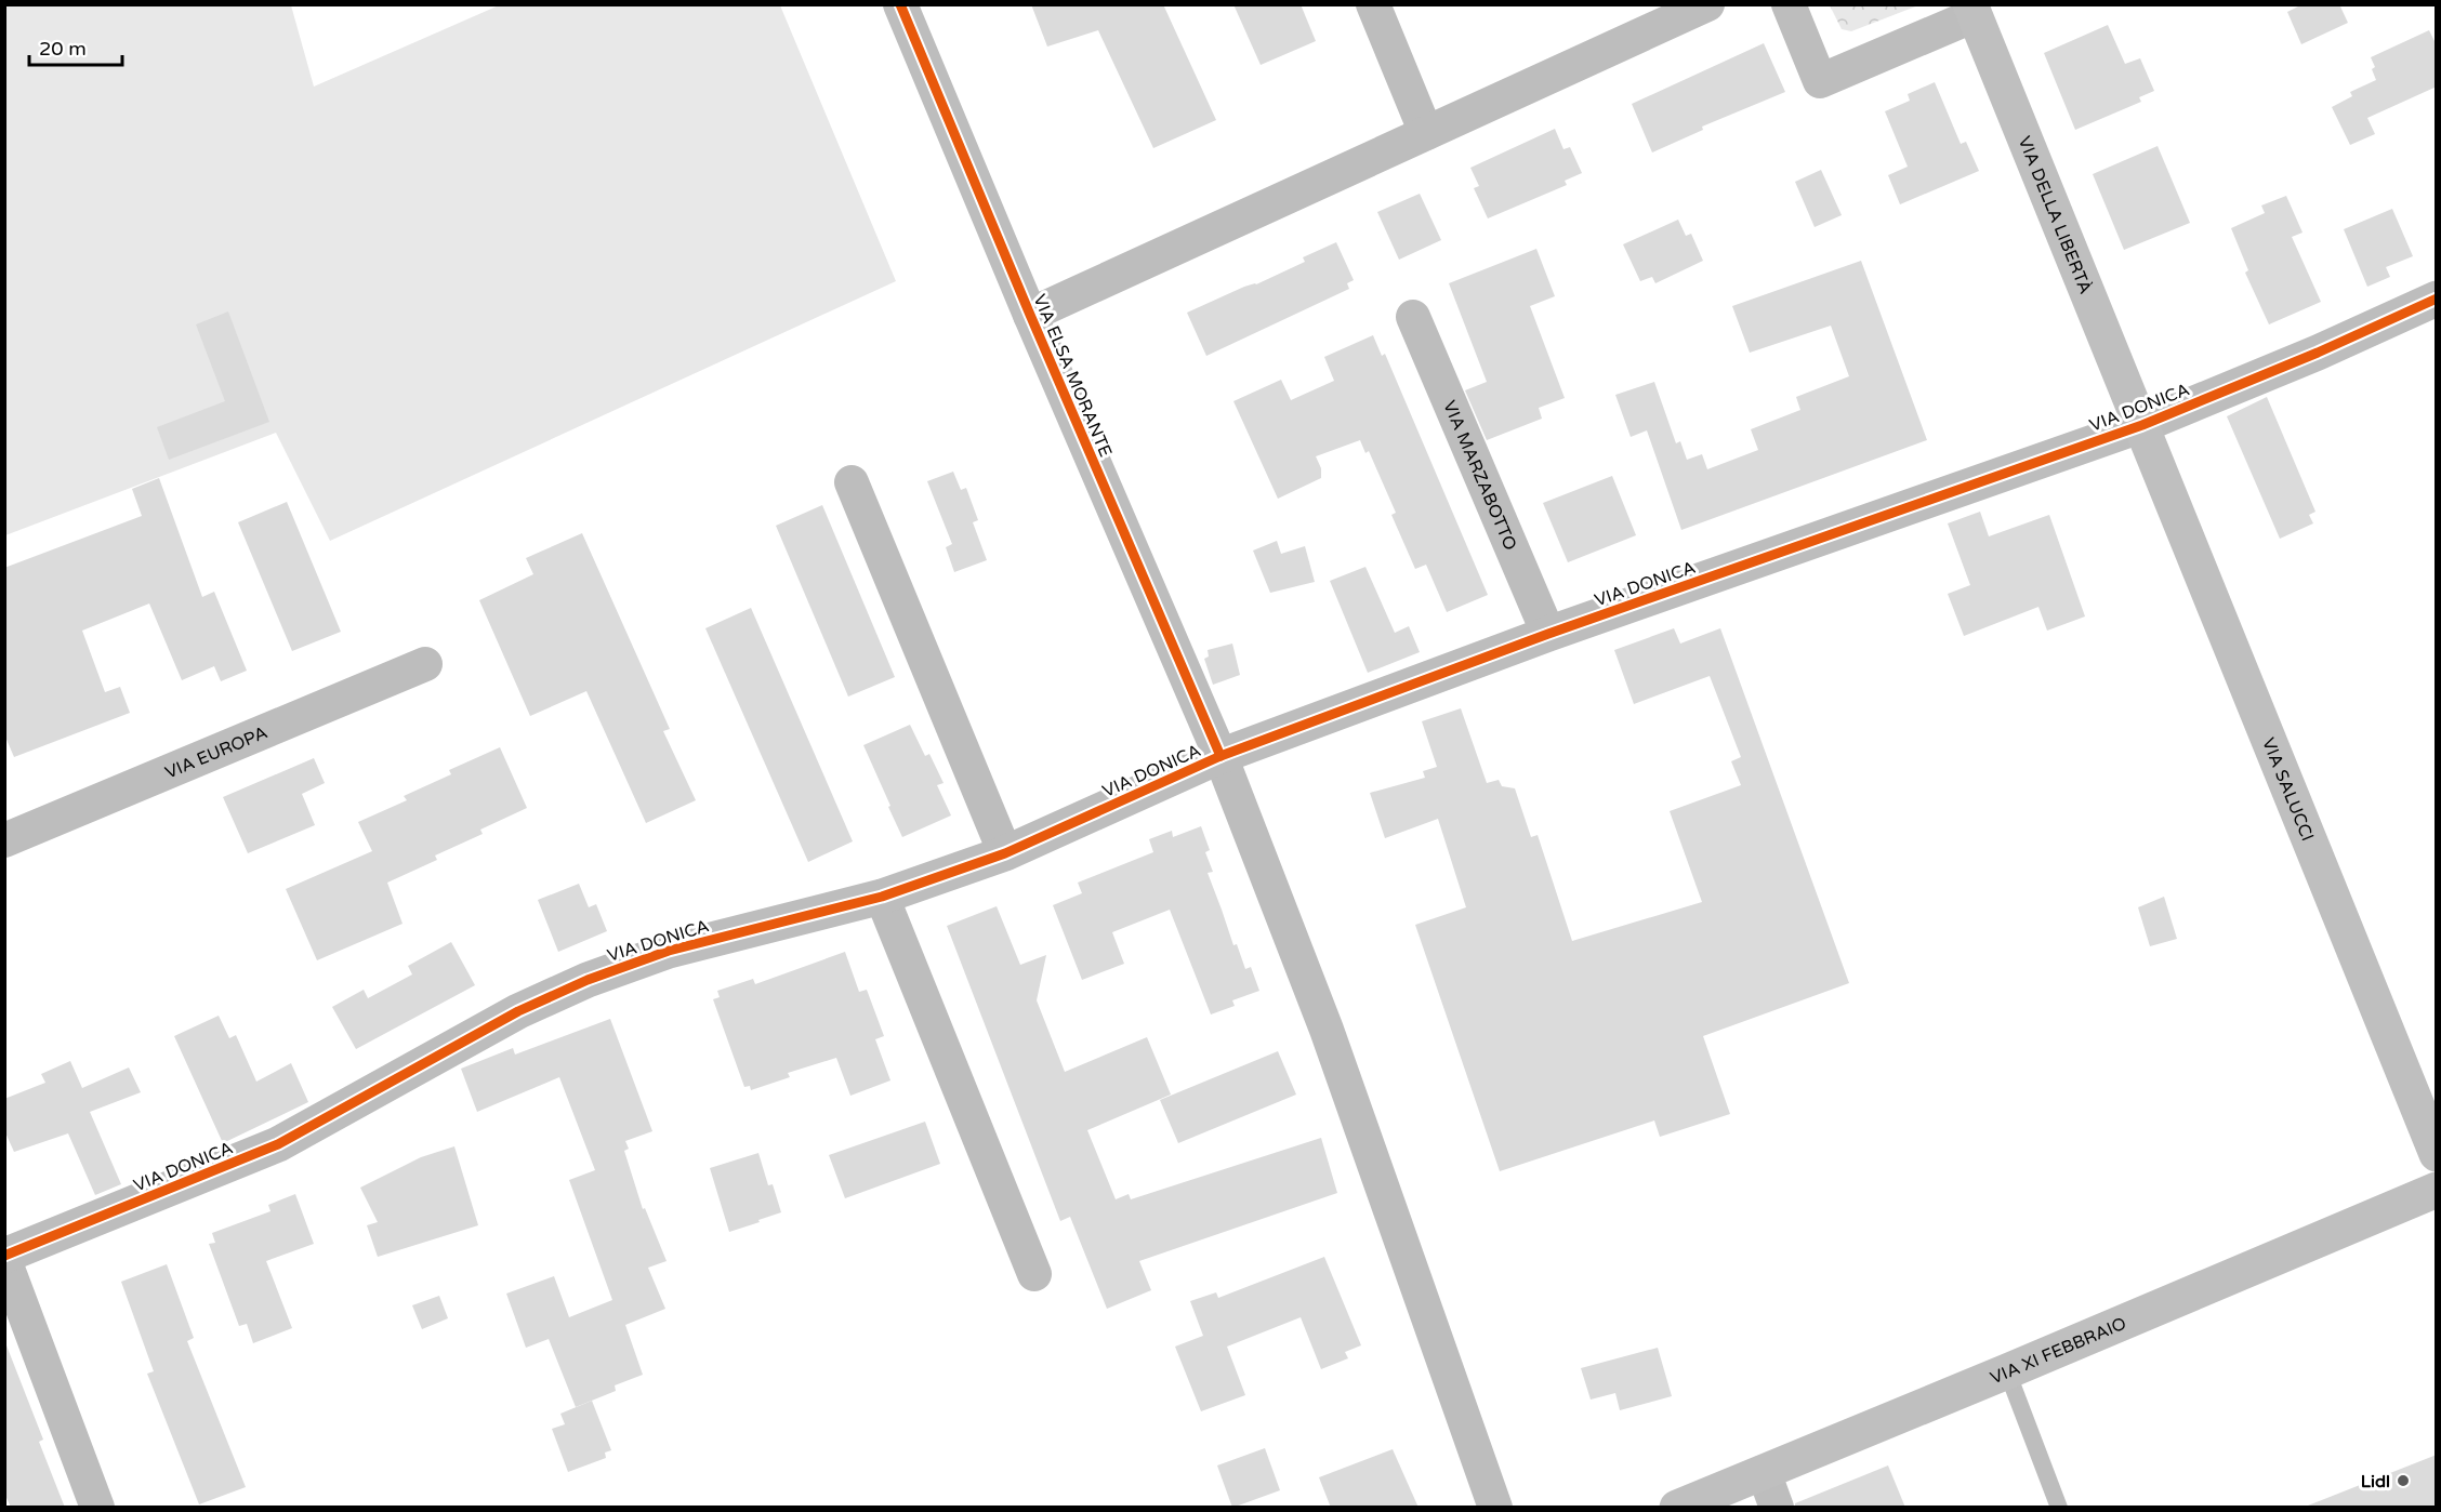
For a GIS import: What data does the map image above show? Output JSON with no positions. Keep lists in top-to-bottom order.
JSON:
{
  "streets": {
    "main road": ["VIA DELLA LIBERTÀ", "VIA SALUCCI", "VIA XI FEBBRAIO"],
    "street": [
      "VIA ELSA MORANTE",
      "VIA DONICA",
      "VIA MARZABOTTO",
      "VIA EUROPA"
    ]
  },
  "crossings": [
    ["VIA DELLA LIBERTÀ", "VIA DONICA"],
    ["VIA DELLA LIBERTÀ", "VIA SALUCCI"],
    ["VIA ELSA MORANTE", "VIA DONICA"],
    ["VIA DONICA", "VIA MARZABOTTO"],
    ["VIA DONICA", "VIA SALUCCI"]
  ],
  "places": ["Lidl"],
  "scale_bar": "20 m"
}
